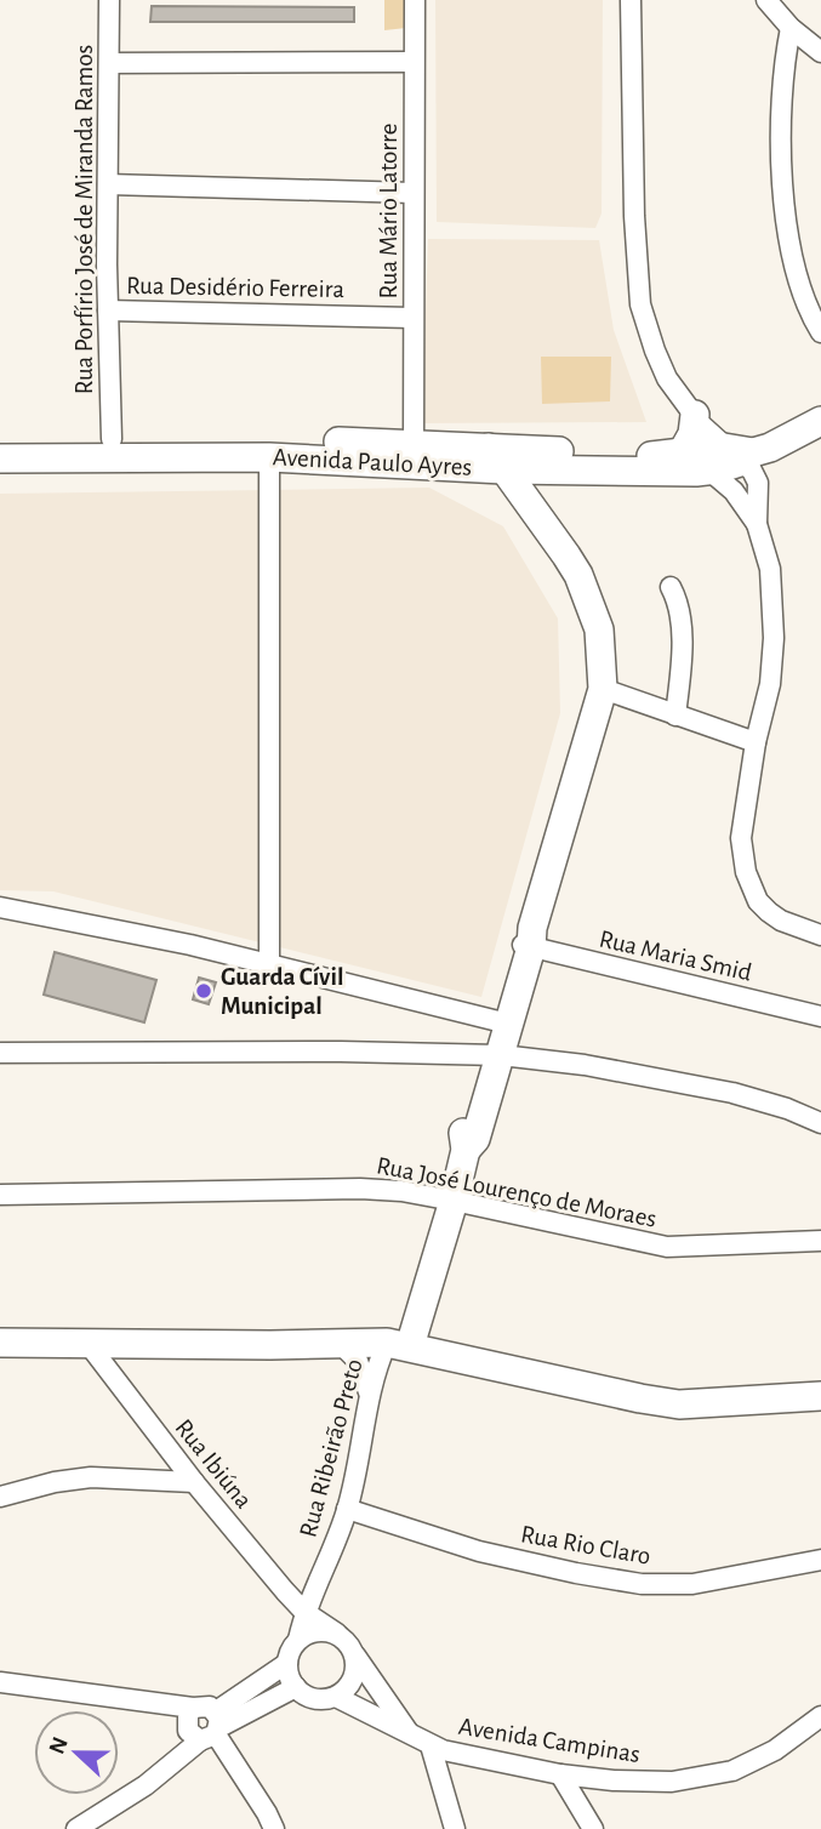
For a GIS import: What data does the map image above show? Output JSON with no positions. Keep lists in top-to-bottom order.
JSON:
{
  "streets": {
    "main road": ["Avenida Paulo Ayres"],
    "street": [
      "Rua Mário Latorre",
      "Rua Porfírio José de Miranda Ramos",
      "Rua Desidério Ferreira",
      "Rua Maria Smid",
      "Rua José Lourenço de Moraes",
      "Rua Ribeirão Preto",
      "Rua Ibiúna",
      "Rua Rio Claro",
      "Avenida Campinas"
    ]
  },
  "crossings": [
    ["Rua Mário Latorre", "Rua Desidério Ferreira"],
    ["Rua Mário Latorre", "Avenida Paulo Ayres"],
    ["Rua Porfírio José de Miranda Ramos", "Rua Desidério Ferreira"],
    ["Rua Porfírio José de Miranda Ramos", "Avenida Paulo Ayres"],
    ["Rua Ribeirão Preto", "Rua Ibiúna"],
    ["Rua Ribeirão Preto", "Rua Rio Claro"],
    ["Rua Ibiúna", "Avenida Campinas"]
  ],
  "places": ["Guarda Cívil Municipal"],
  "north": "left"
}
